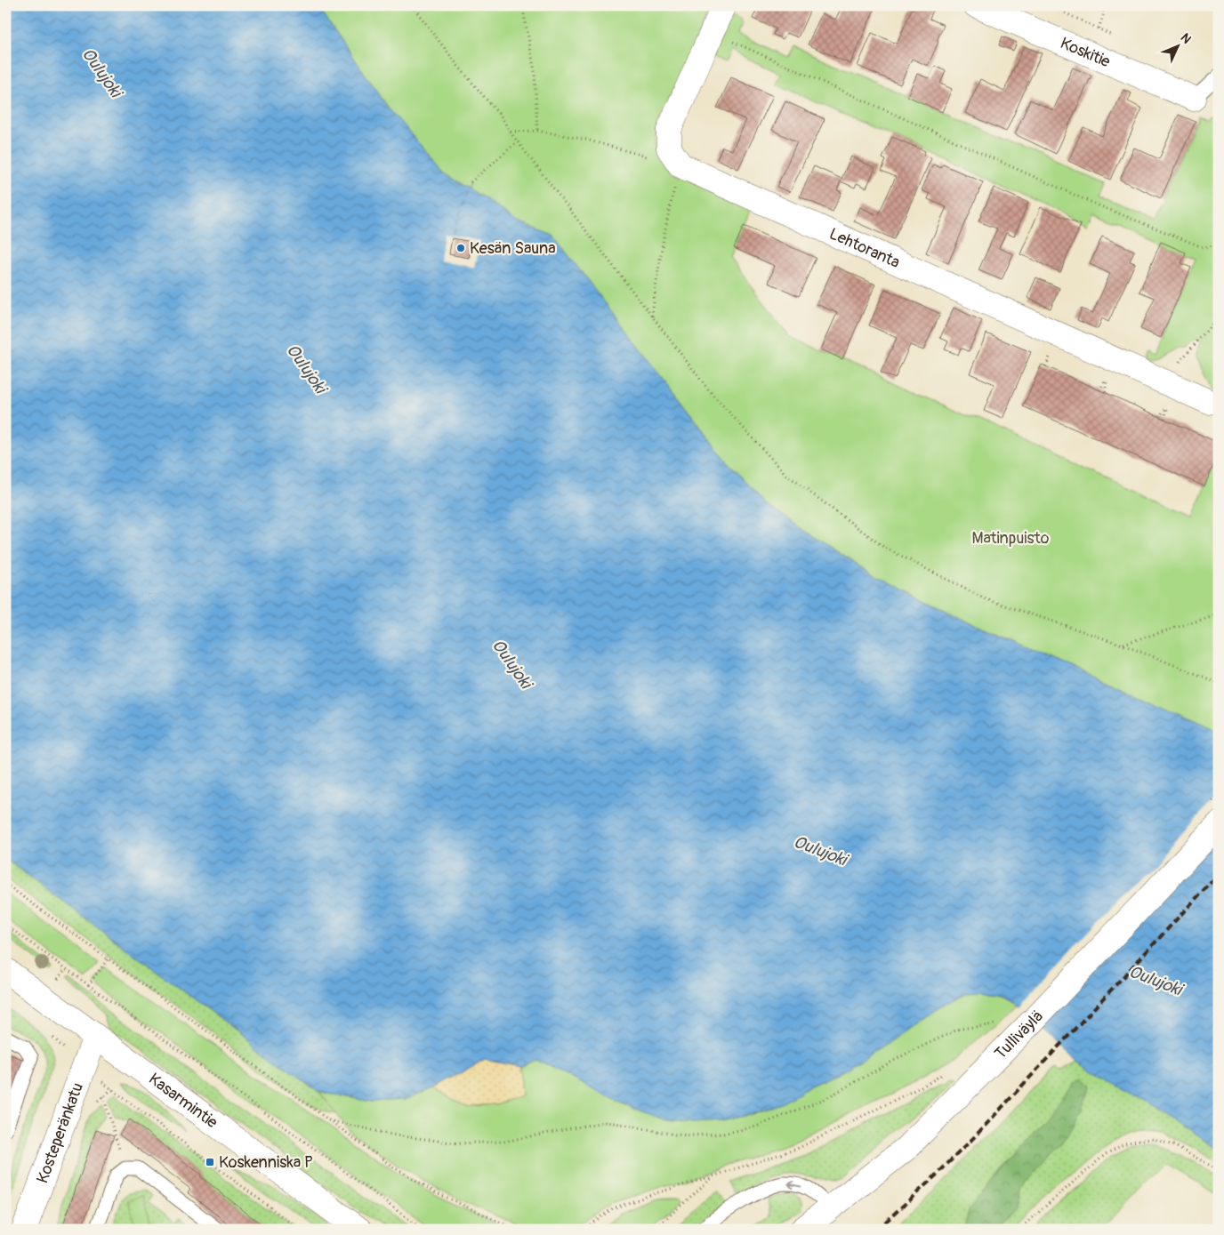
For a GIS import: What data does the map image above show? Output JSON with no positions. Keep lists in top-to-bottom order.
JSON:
{
  "streets": {
    "street": [
      "Koskitie",
      "Lehtoranta",
      "Tulliväylä",
      "Kasarmintie",
      "Kosteperänkatu"
    ]
  },
  "crossings": [
    ["Kasarmintie", "Kosteperänkatu"]
  ],
  "water": ["Oulujoki"],
  "parks": ["Matinpuisto"],
  "places": {
    "other": ["Kesän Sauna"],
    "transit": ["Koskenniska P"]
  },
  "north": "top right"
}
